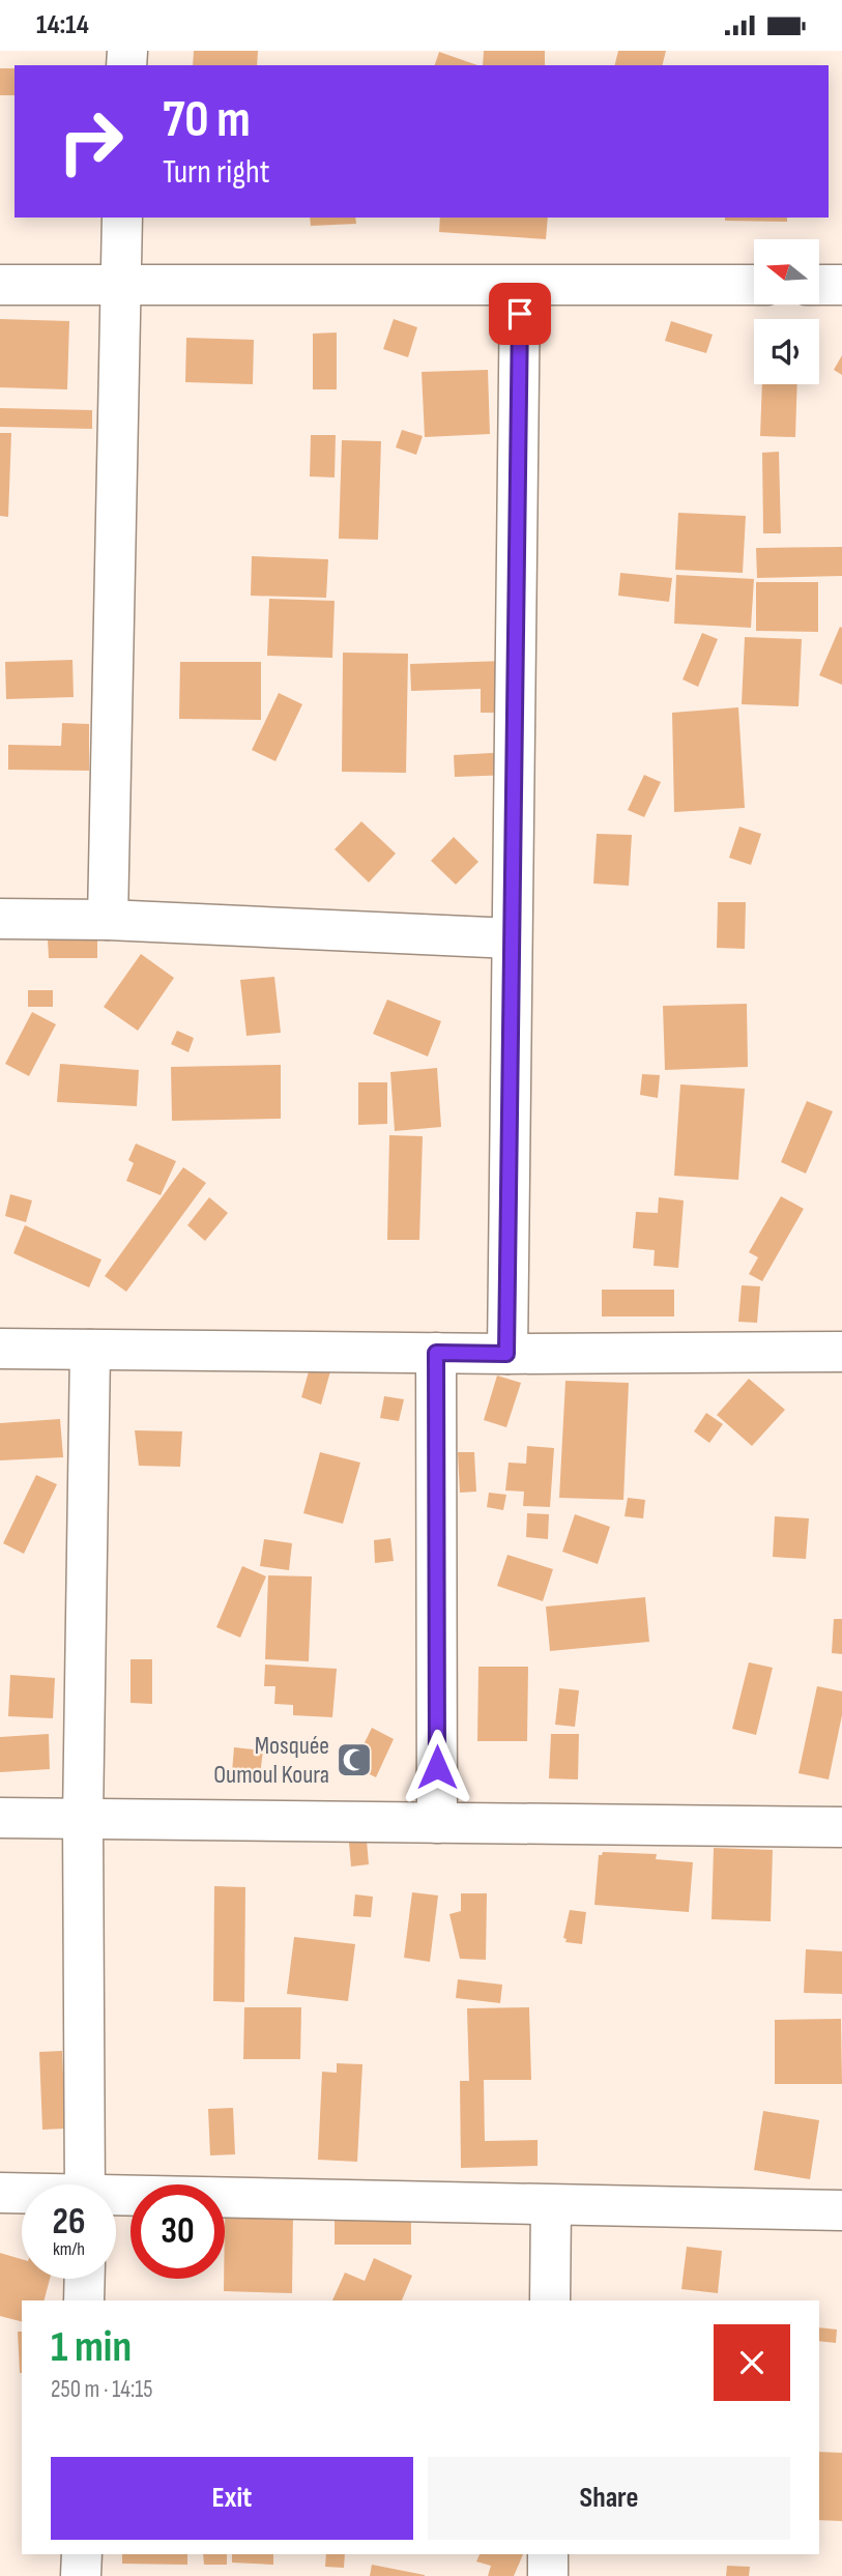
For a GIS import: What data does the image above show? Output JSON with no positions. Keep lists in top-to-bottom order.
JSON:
{
  "places": {
    "mosque": ["Mosquée Oumoul Koura"]
  },
  "north": "left",
  "page": {
    "status": "14:14",
    "turn": ["70 m", "Turn right"],
    "speed": "26 km/h",
    "limit": "30",
    "heading": ["1 min", "250 m · 14:15"],
    "buttons": ["Exit", "Share"]
  }
}
